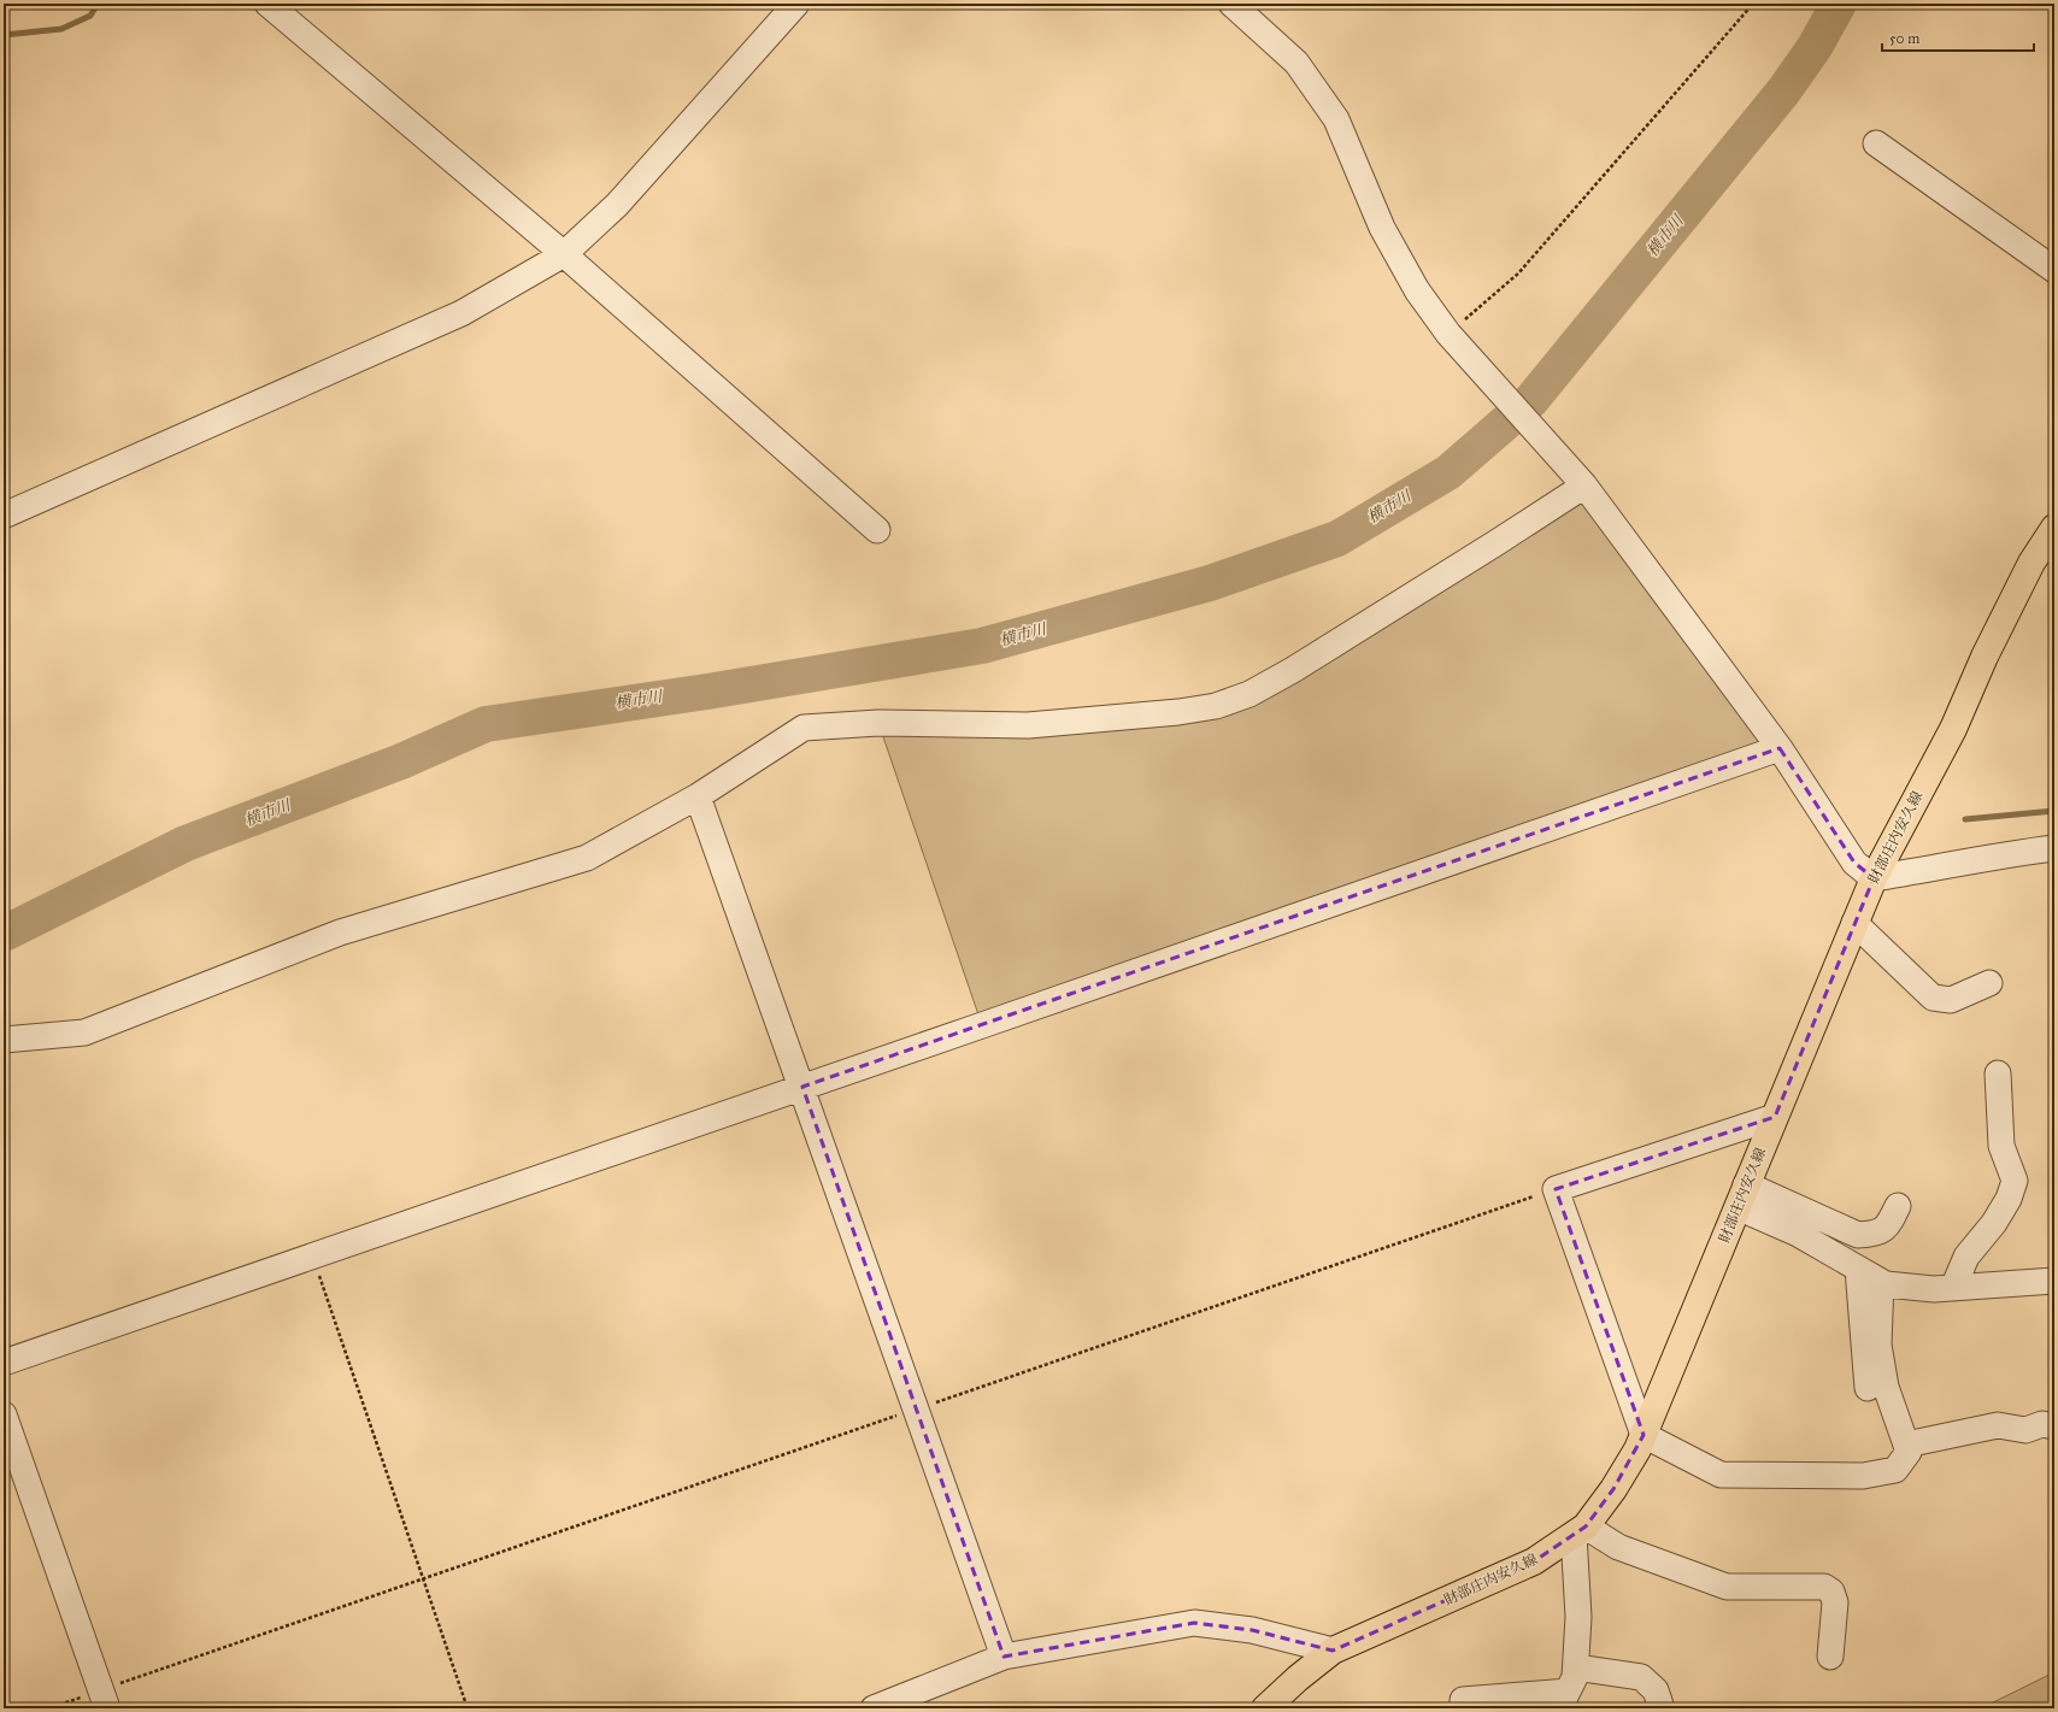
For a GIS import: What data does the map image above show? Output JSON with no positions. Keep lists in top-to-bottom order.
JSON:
{
  "streets": {
    "main road": ["財部庄内安久線"]
  },
  "water": ["横市川"],
  "scale_bar": "50 m"
}
